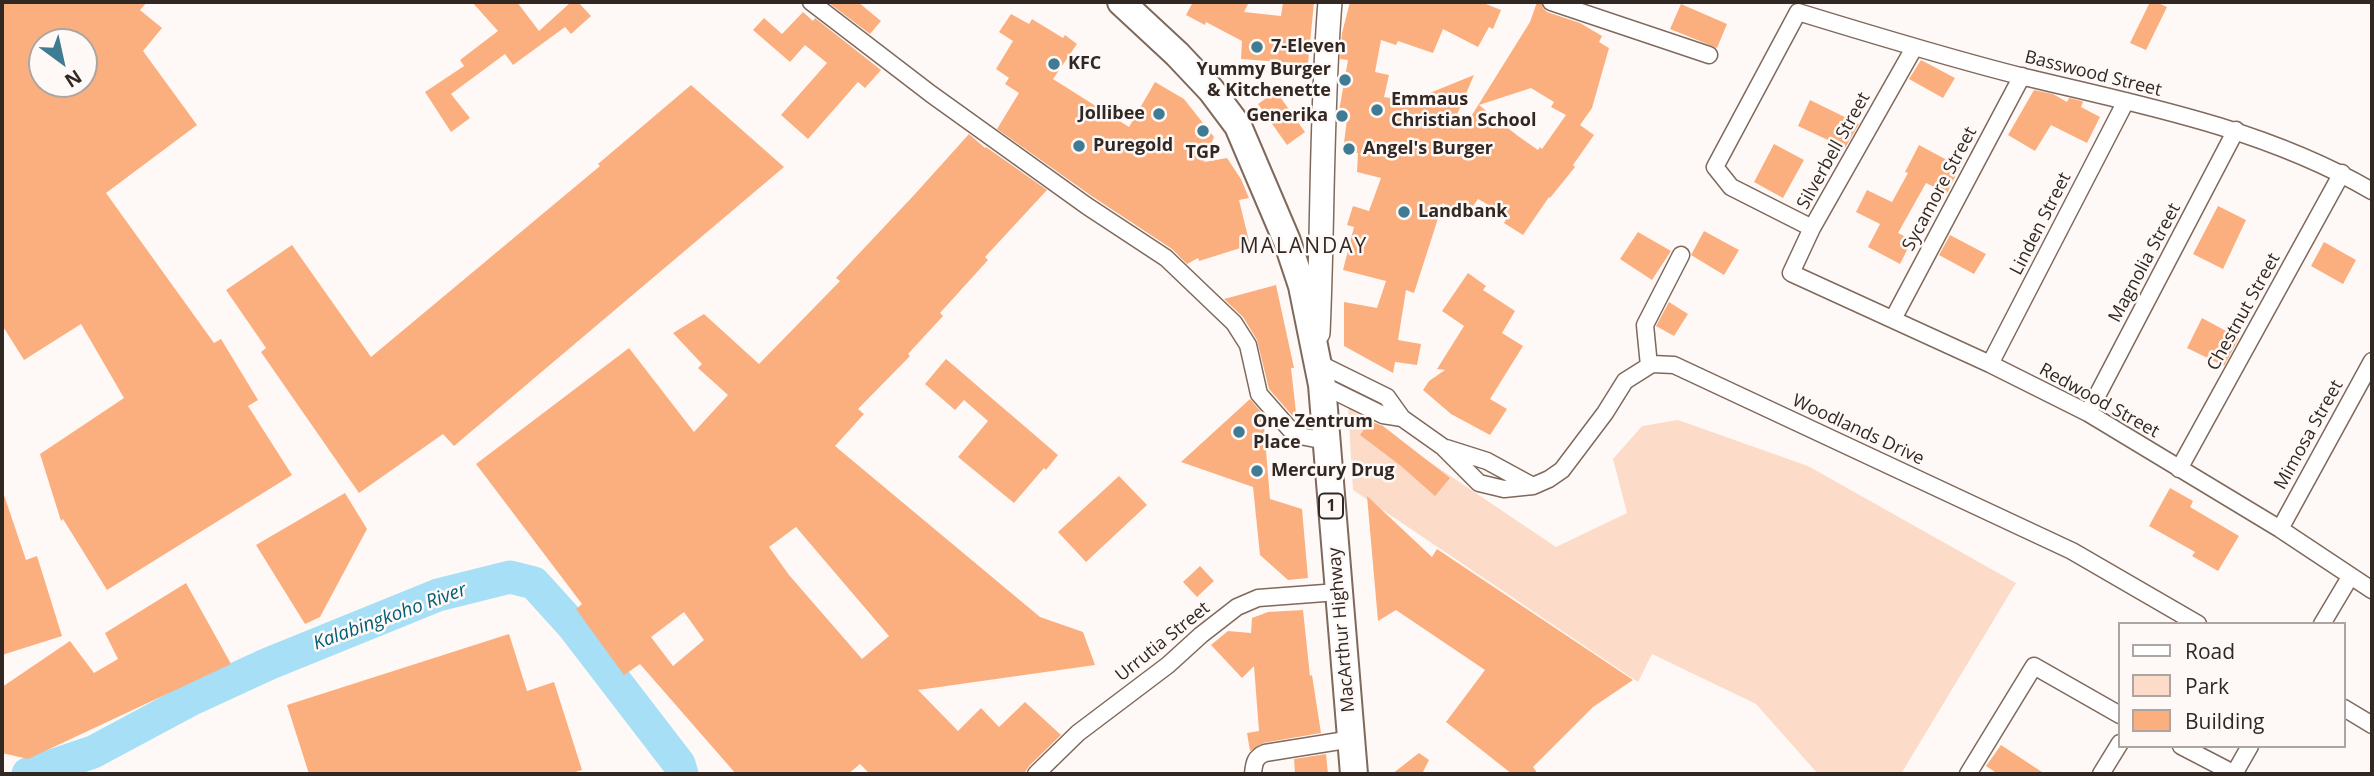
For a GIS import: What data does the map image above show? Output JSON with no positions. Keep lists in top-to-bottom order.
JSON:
{
  "streets": {
    "highway": ["1", "MacArthur Highway"],
    "street": [
      "Basswood Street",
      "Silverbell Street",
      "Sycamore Street",
      "Linden Street",
      "Magnolia Street",
      "Chestnut Street",
      "Redwood Street",
      "Woodlands Drive",
      "Mimosa Street",
      "Urrutia Street"
    ]
  },
  "crossings": [
    ["Basswood Street", "Silverbell Street"],
    ["Basswood Street", "Sycamore Street"],
    ["Basswood Street", "Linden Street"],
    ["Basswood Street", "Magnolia Street"],
    ["Basswood Street", "Chestnut Street"],
    ["Silverbell Street", "Redwood Street"],
    ["Sycamore Street", "Redwood Street"],
    ["Linden Street", "Redwood Street"],
    ["Magnolia Street", "Redwood Street"],
    ["Chestnut Street", "Redwood Street"],
    ["Redwood Street", "Mimosa Street"],
    ["MacArthur Highway", "Urrutia Street"]
  ],
  "districts": ["MALANDAY"],
  "water": ["Kalabingkoho River"],
  "places": [
    "7-Eleven",
    "KFC",
    "Yummy Burger & Kitchenette",
    "Emmaus Christian School",
    "Jollibee",
    "Generika",
    "TGP",
    "Puregold",
    "Angel's Burger",
    "Landbank",
    "One Zentrum Place",
    "Mercury Drug"
  ],
  "legend": ["Road", "Park", "Building"],
  "north": "bottom right"
}
